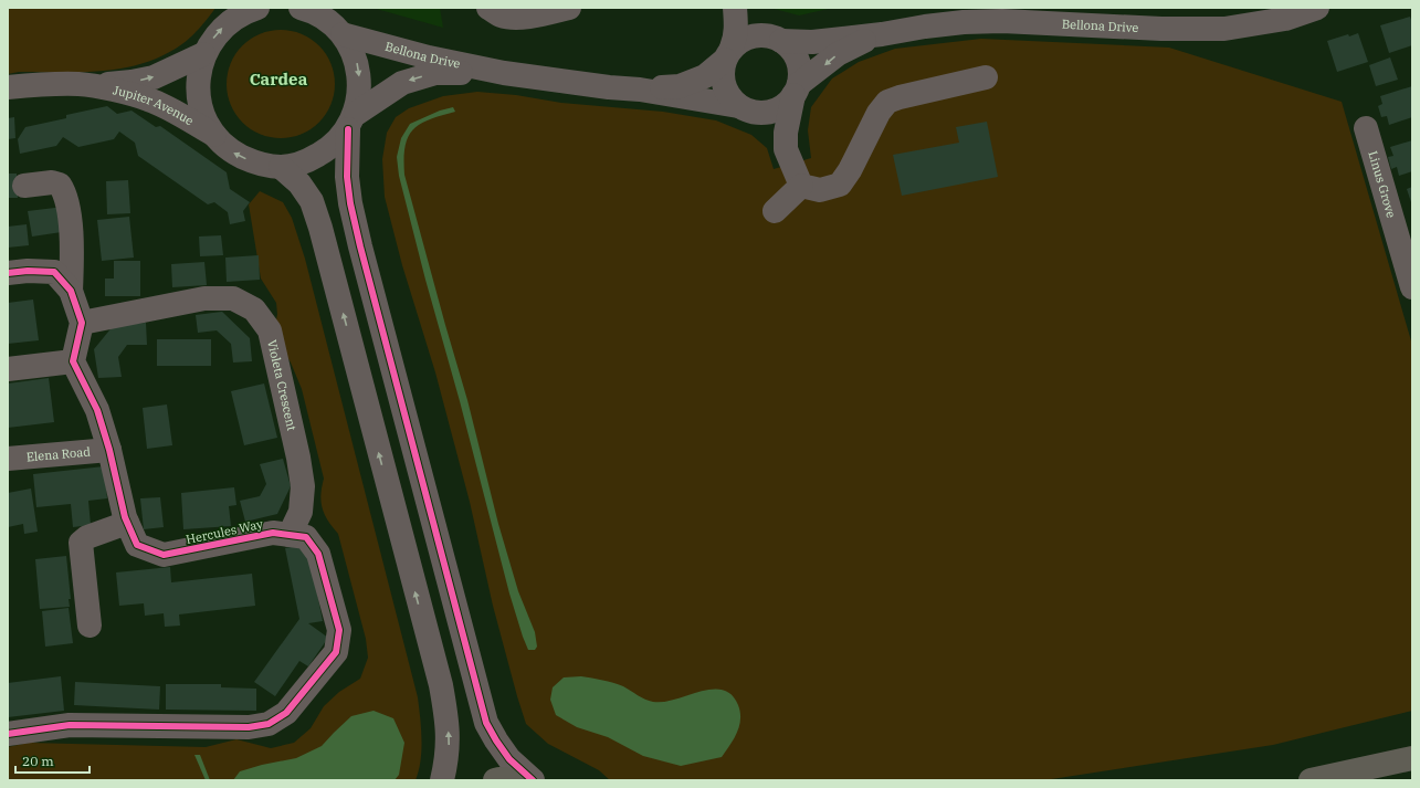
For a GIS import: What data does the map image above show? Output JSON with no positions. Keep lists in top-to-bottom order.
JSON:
{
  "streets": {
    "street": [
      "Bellona Drive",
      "Jupiter Avenue",
      "Linus Grove",
      "Violeta Crescent",
      "Elena Road",
      "Hercules Way"
    ]
  },
  "crossings": [
    ["Violeta Crescent", "Hercules Way"],
    ["Elena Road", "Hercules Way"]
  ],
  "districts": ["Cardea"],
  "scale_bar": "20 m"
}
